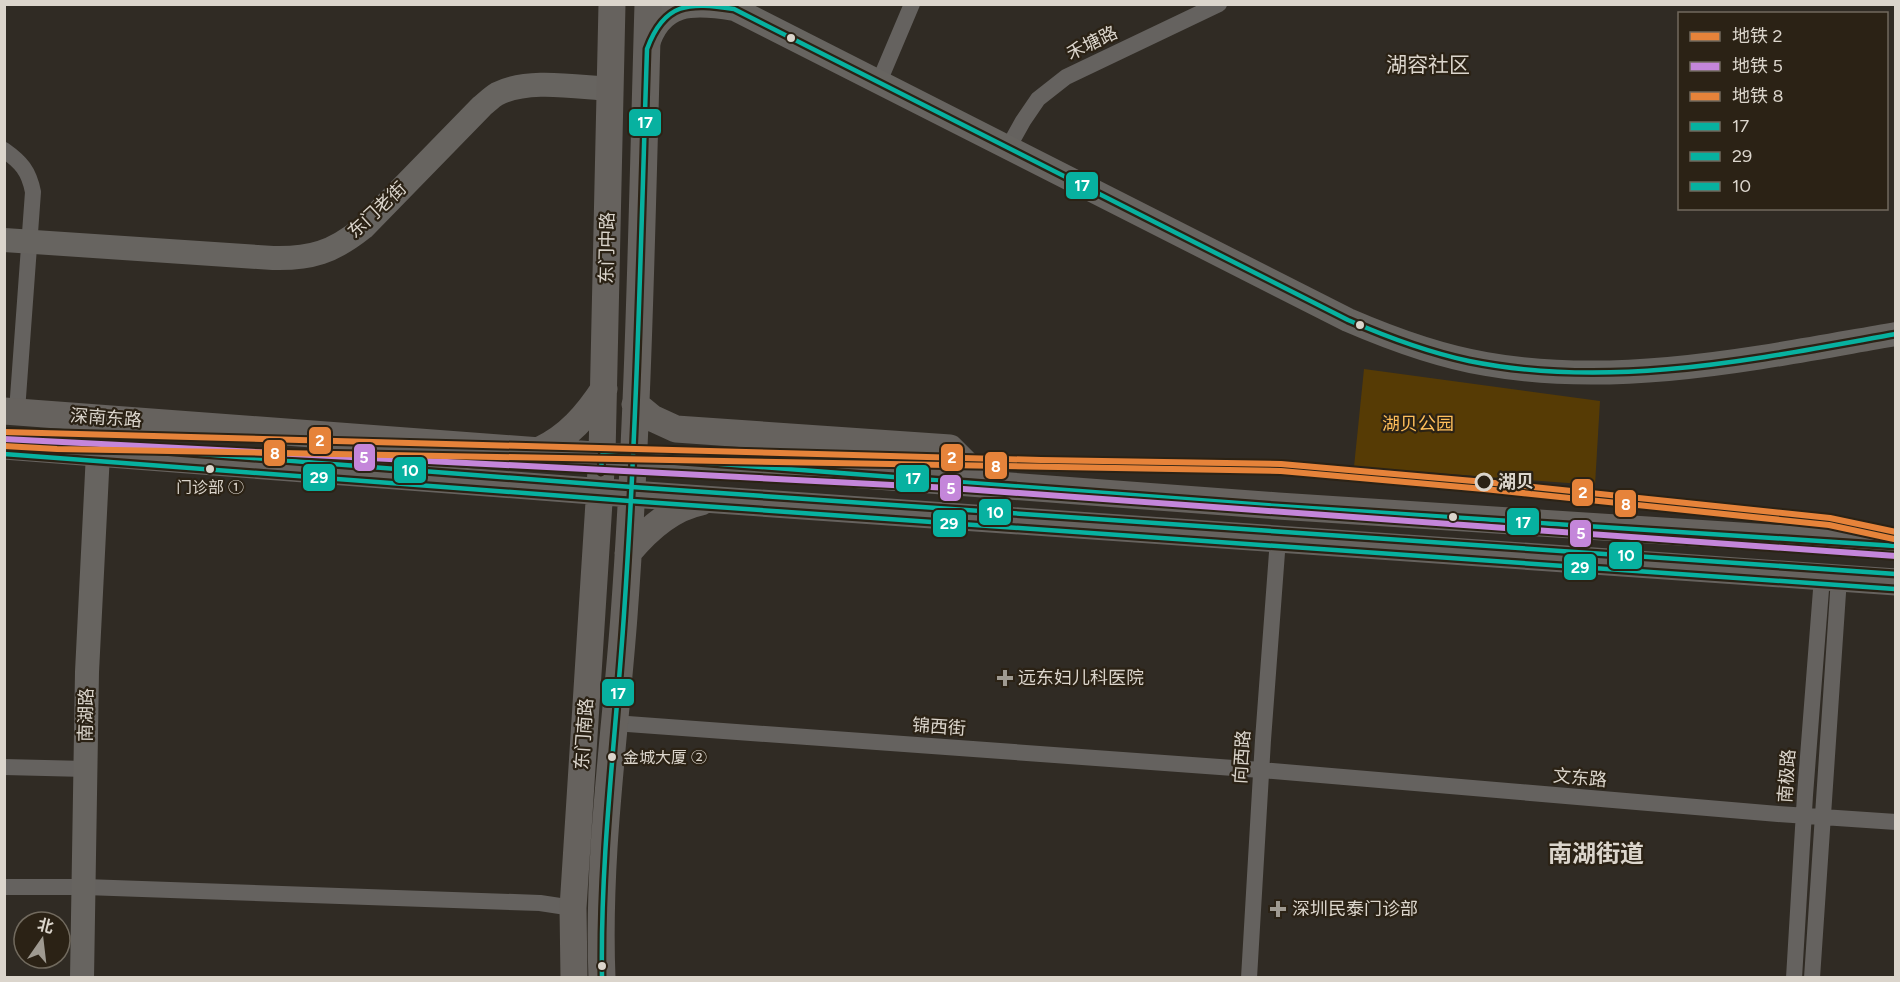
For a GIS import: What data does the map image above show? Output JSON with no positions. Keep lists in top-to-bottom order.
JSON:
{
  "streets": {
    "main road": ["东门中路", "深南东路", "东门南路"],
    "street": [
      "禾塘路",
      "东门老街",
      "南湖路",
      "锦西街",
      "向西路",
      "南极路",
      "文东路"
    ]
  },
  "crossings": [
    ["东门老街", "东门中路"],
    ["东门中路", "深南东路"],
    ["东门中路", "东门南路"],
    ["深南东路", "南湖路"],
    ["深南东路", "东门南路"],
    ["深南东路", "向西路"],
    ["深南东路", "南极路"],
    ["锦西街", "东门南路"],
    ["锦西街", "向西路"],
    ["锦西街", "文东路"],
    ["向西路", "文东路"],
    ["南极路", "文东路"]
  ],
  "districts": ["湖容社区", "南湖街道"],
  "parks": ["湖贝公园"],
  "places": {
    "other": ["门诊部 ①", "湖贝", "金城大厦 ②"],
    "health": ["远东妇儿科医院", "深圳民泰门诊部"]
  },
  "lines": [
    "transit line 17",
    "metro line 2",
    "metro line 5",
    "transit line 10",
    "metro line 8",
    "transit line 29"
  ],
  "legend": [
    "地铁 2",
    "地铁 5",
    "地铁 8",
    "17",
    "29",
    "10"
  ],
  "north": "top"
}
